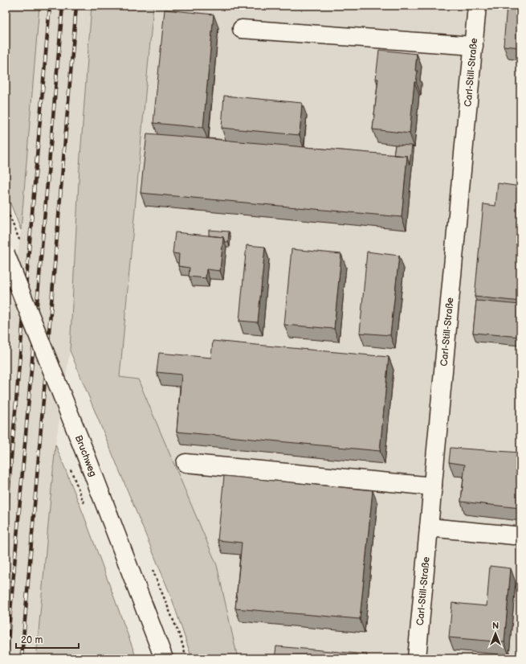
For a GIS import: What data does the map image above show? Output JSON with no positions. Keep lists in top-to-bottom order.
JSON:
{
  "streets": {
    "street": ["Carl-Still-Straße", "Bruchweg"]
  },
  "scale_bar": "20 m",
  "north": "top"
}
